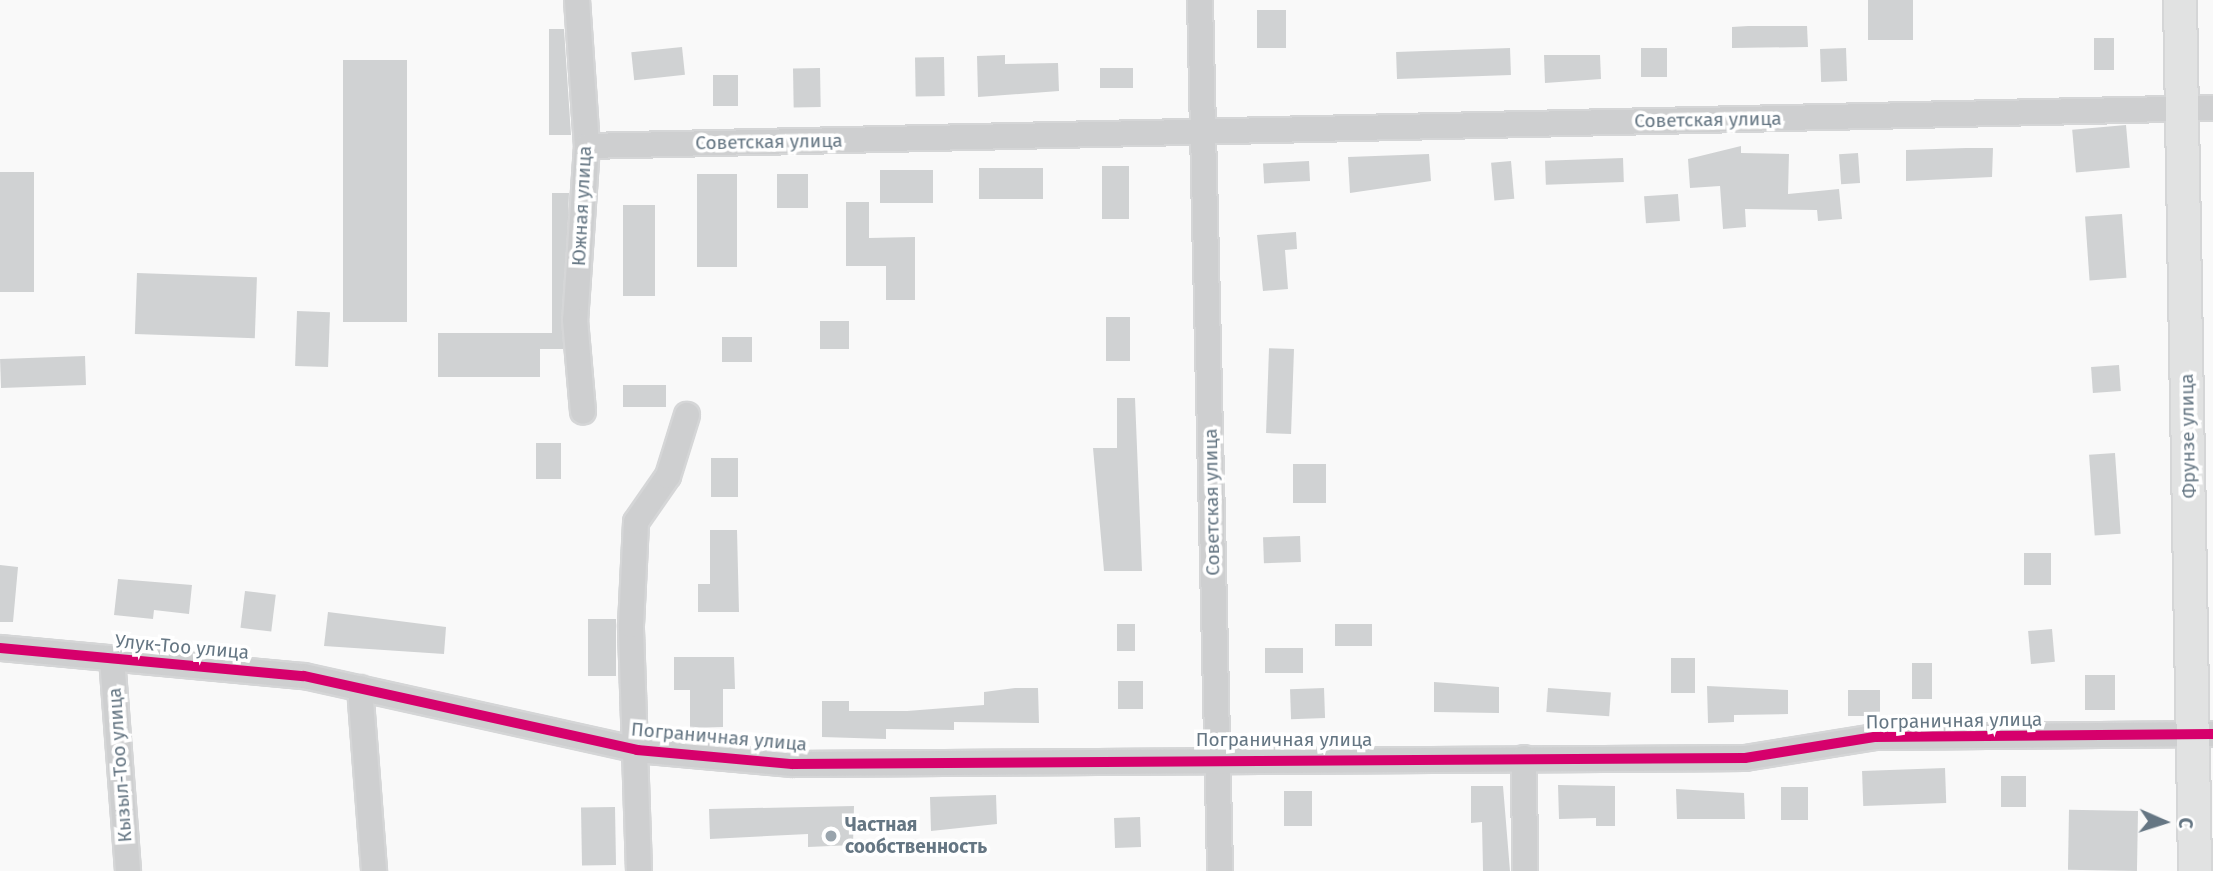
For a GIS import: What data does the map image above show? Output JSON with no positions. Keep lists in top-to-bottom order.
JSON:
{
  "streets": {
    "main road": ["Фрунзе улица"],
    "street": [
      "Советская улица",
      "Южная улица",
      "Улук-Тоо улица",
      "Пограничная улица",
      "Кызыл-Тоо улица"
    ]
  },
  "crossings": [
    ["Советская улица", "Южная улица"],
    ["Советская улица", "Фрунзе улица"],
    ["Советская улица", "Пограничная улица"],
    ["Фрунзе улица", "Пограничная улица"],
    ["Улук-Тоо улица", "Пограничная улица"],
    ["Улук-Тоо улица", "Кызыл-Тоо улица"]
  ],
  "places": ["Частная сообственность"],
  "north": "right"
}
